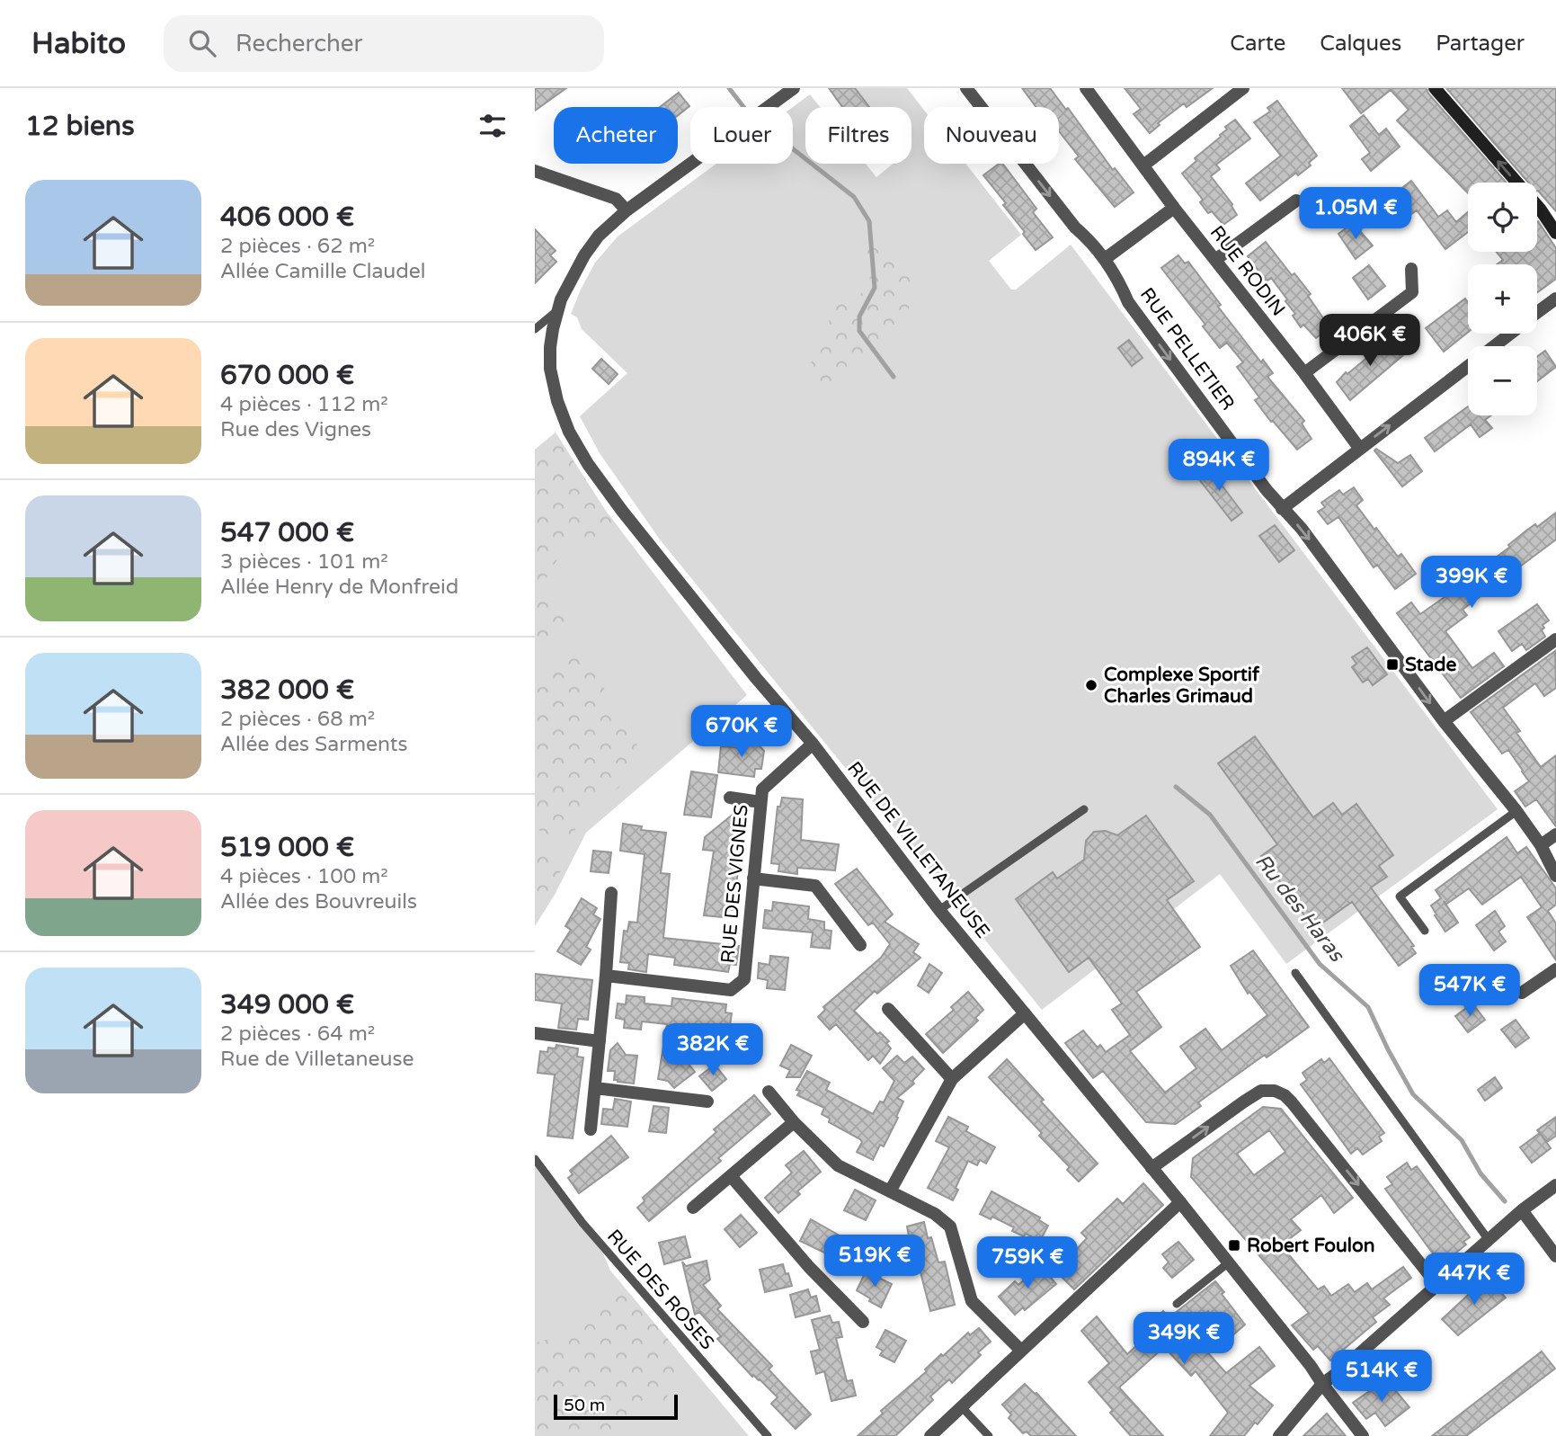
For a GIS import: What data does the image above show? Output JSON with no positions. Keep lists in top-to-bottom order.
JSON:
{
  "streets": {
    "street": [
      "RUE RODIN",
      "RUE PELLETIER",
      "RUE DE VILLETANEUSE",
      "RUE DES VIGNES"
    ],
    "lane": ["RUE DES ROSES"]
  },
  "crossings": [
    ["RUE DE VILLETANEUSE", "RUE DES VIGNES"]
  ],
  "one_way": ["RUE PELLETIER"],
  "water": ["Ru des Haras"],
  "places": {
    "transit": ["Stade", "Robert Foulon"],
    "other": ["Complexe Sportif Charles Grimaud"]
  },
  "scale_bar": "50 m",
  "page": {
    "header": "Habito",
    "search": "Rechercher",
    "nav": ["Carte", "Calques", "Partager"],
    "heading": "12 biens",
    "chip": [
      "Acheter",
      "Louer",
      "Filtres",
      "Nouveau"
    ],
    "list": [
      {
        "name": "406 000 €",
        "note": "2 pièces · 62 m² · Allée Camille Claudel"
      },
      {
        "name": "670 000 €",
        "note": "4 pièces · 112 m² · Rue des Vignes"
      },
      {
        "name": "547 000 €",
        "note": "3 pièces · 101 m² · Allée Henry de Monfreid"
      },
      {
        "name": "382 000 €",
        "note": "2 pièces · 68 m² · Allée des Sarments"
      },
      {
        "name": "519 000 €",
        "note": "4 pièces · 100 m² · Allée des Bouvreuils"
      },
      {
        "name": "349 000 €",
        "note": "2 pièces · 64 m² · Rue de Villetaneuse"
      }
    ],
    "map_buttons": ["+", "−"],
    "price": [
      "1.05M €",
      "406K €",
      "894K €",
      "399K €",
      "670K €",
      "547K €",
      "382K €",
      "519K €",
      "759K €",
      "447K €",
      "349K €",
      "514K €"
    ],
    "scale": "50 m"
  }
}
